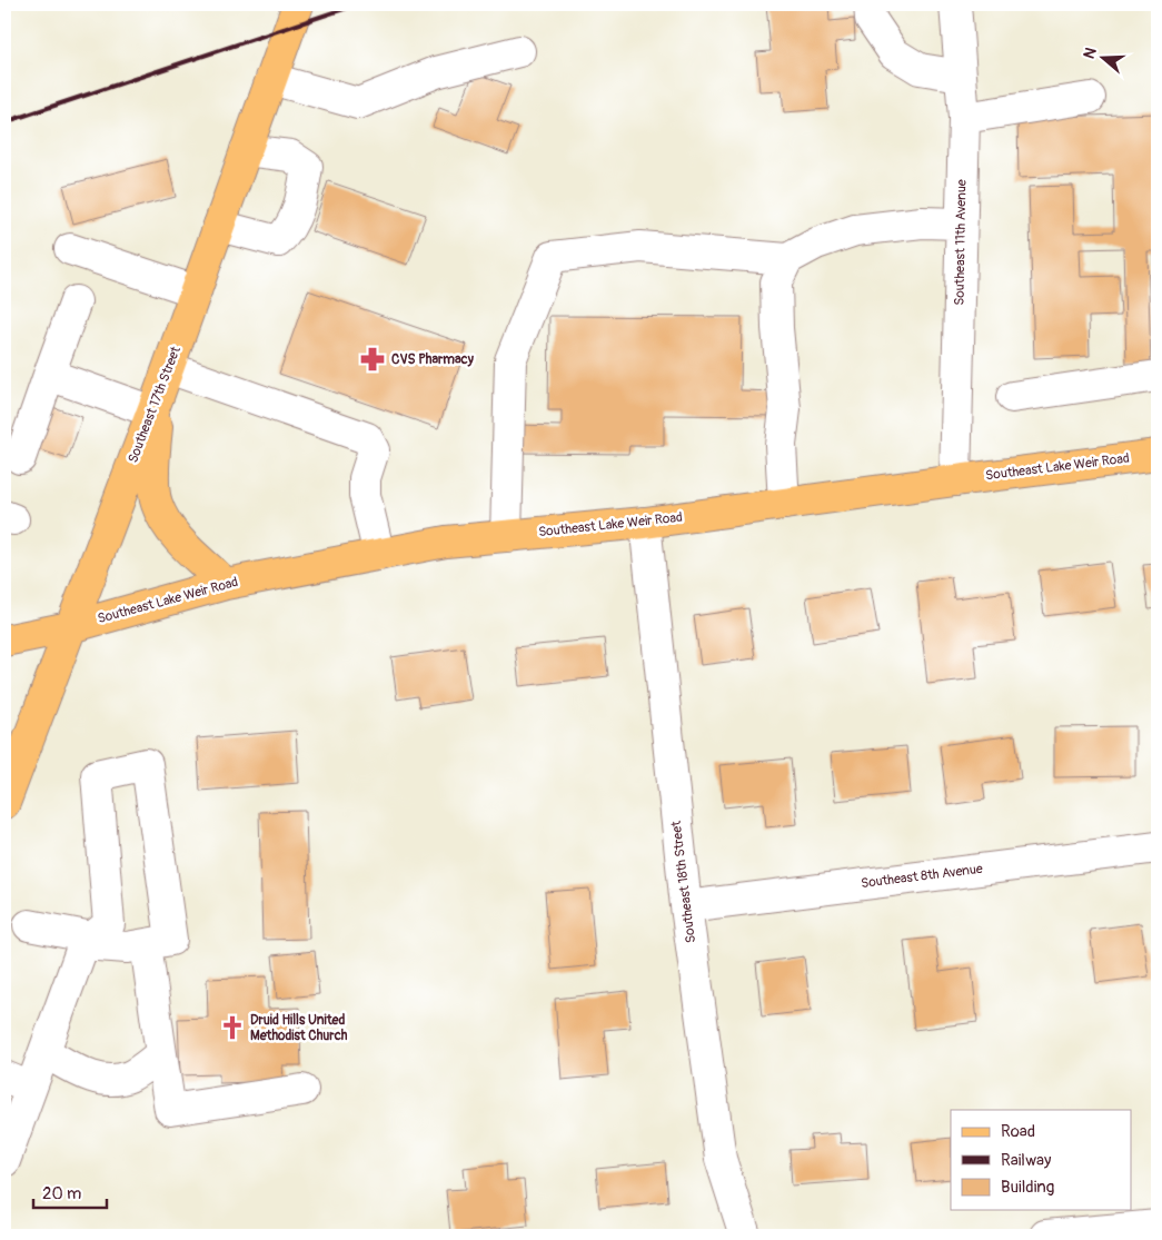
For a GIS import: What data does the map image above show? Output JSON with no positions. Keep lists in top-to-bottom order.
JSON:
{
  "streets": {
    "main road": ["Southeast 17th Street", "Southeast Lake Weir Road"],
    "street": ["Southeast 11th Avenue", "Southeast 8th Avenue", "Southeast 18th Street"]
  },
  "crossings": [
    ["Southeast 11th Avenue", "Southeast Lake Weir Road"],
    ["Southeast 17th Street", "Southeast Lake Weir Road"],
    ["Southeast Lake Weir Road", "Southeast 18th Street"],
    ["Southeast 8th Avenue", "Southeast 18th Street"]
  ],
  "places": {
    "pharmacy": ["CVS Pharmacy"],
    "church": ["Druid Hills United Methodist Church"]
  },
  "legend": ["Road", "Railway", "Building"],
  "scale_bar": "20 m",
  "north": "left"
}
